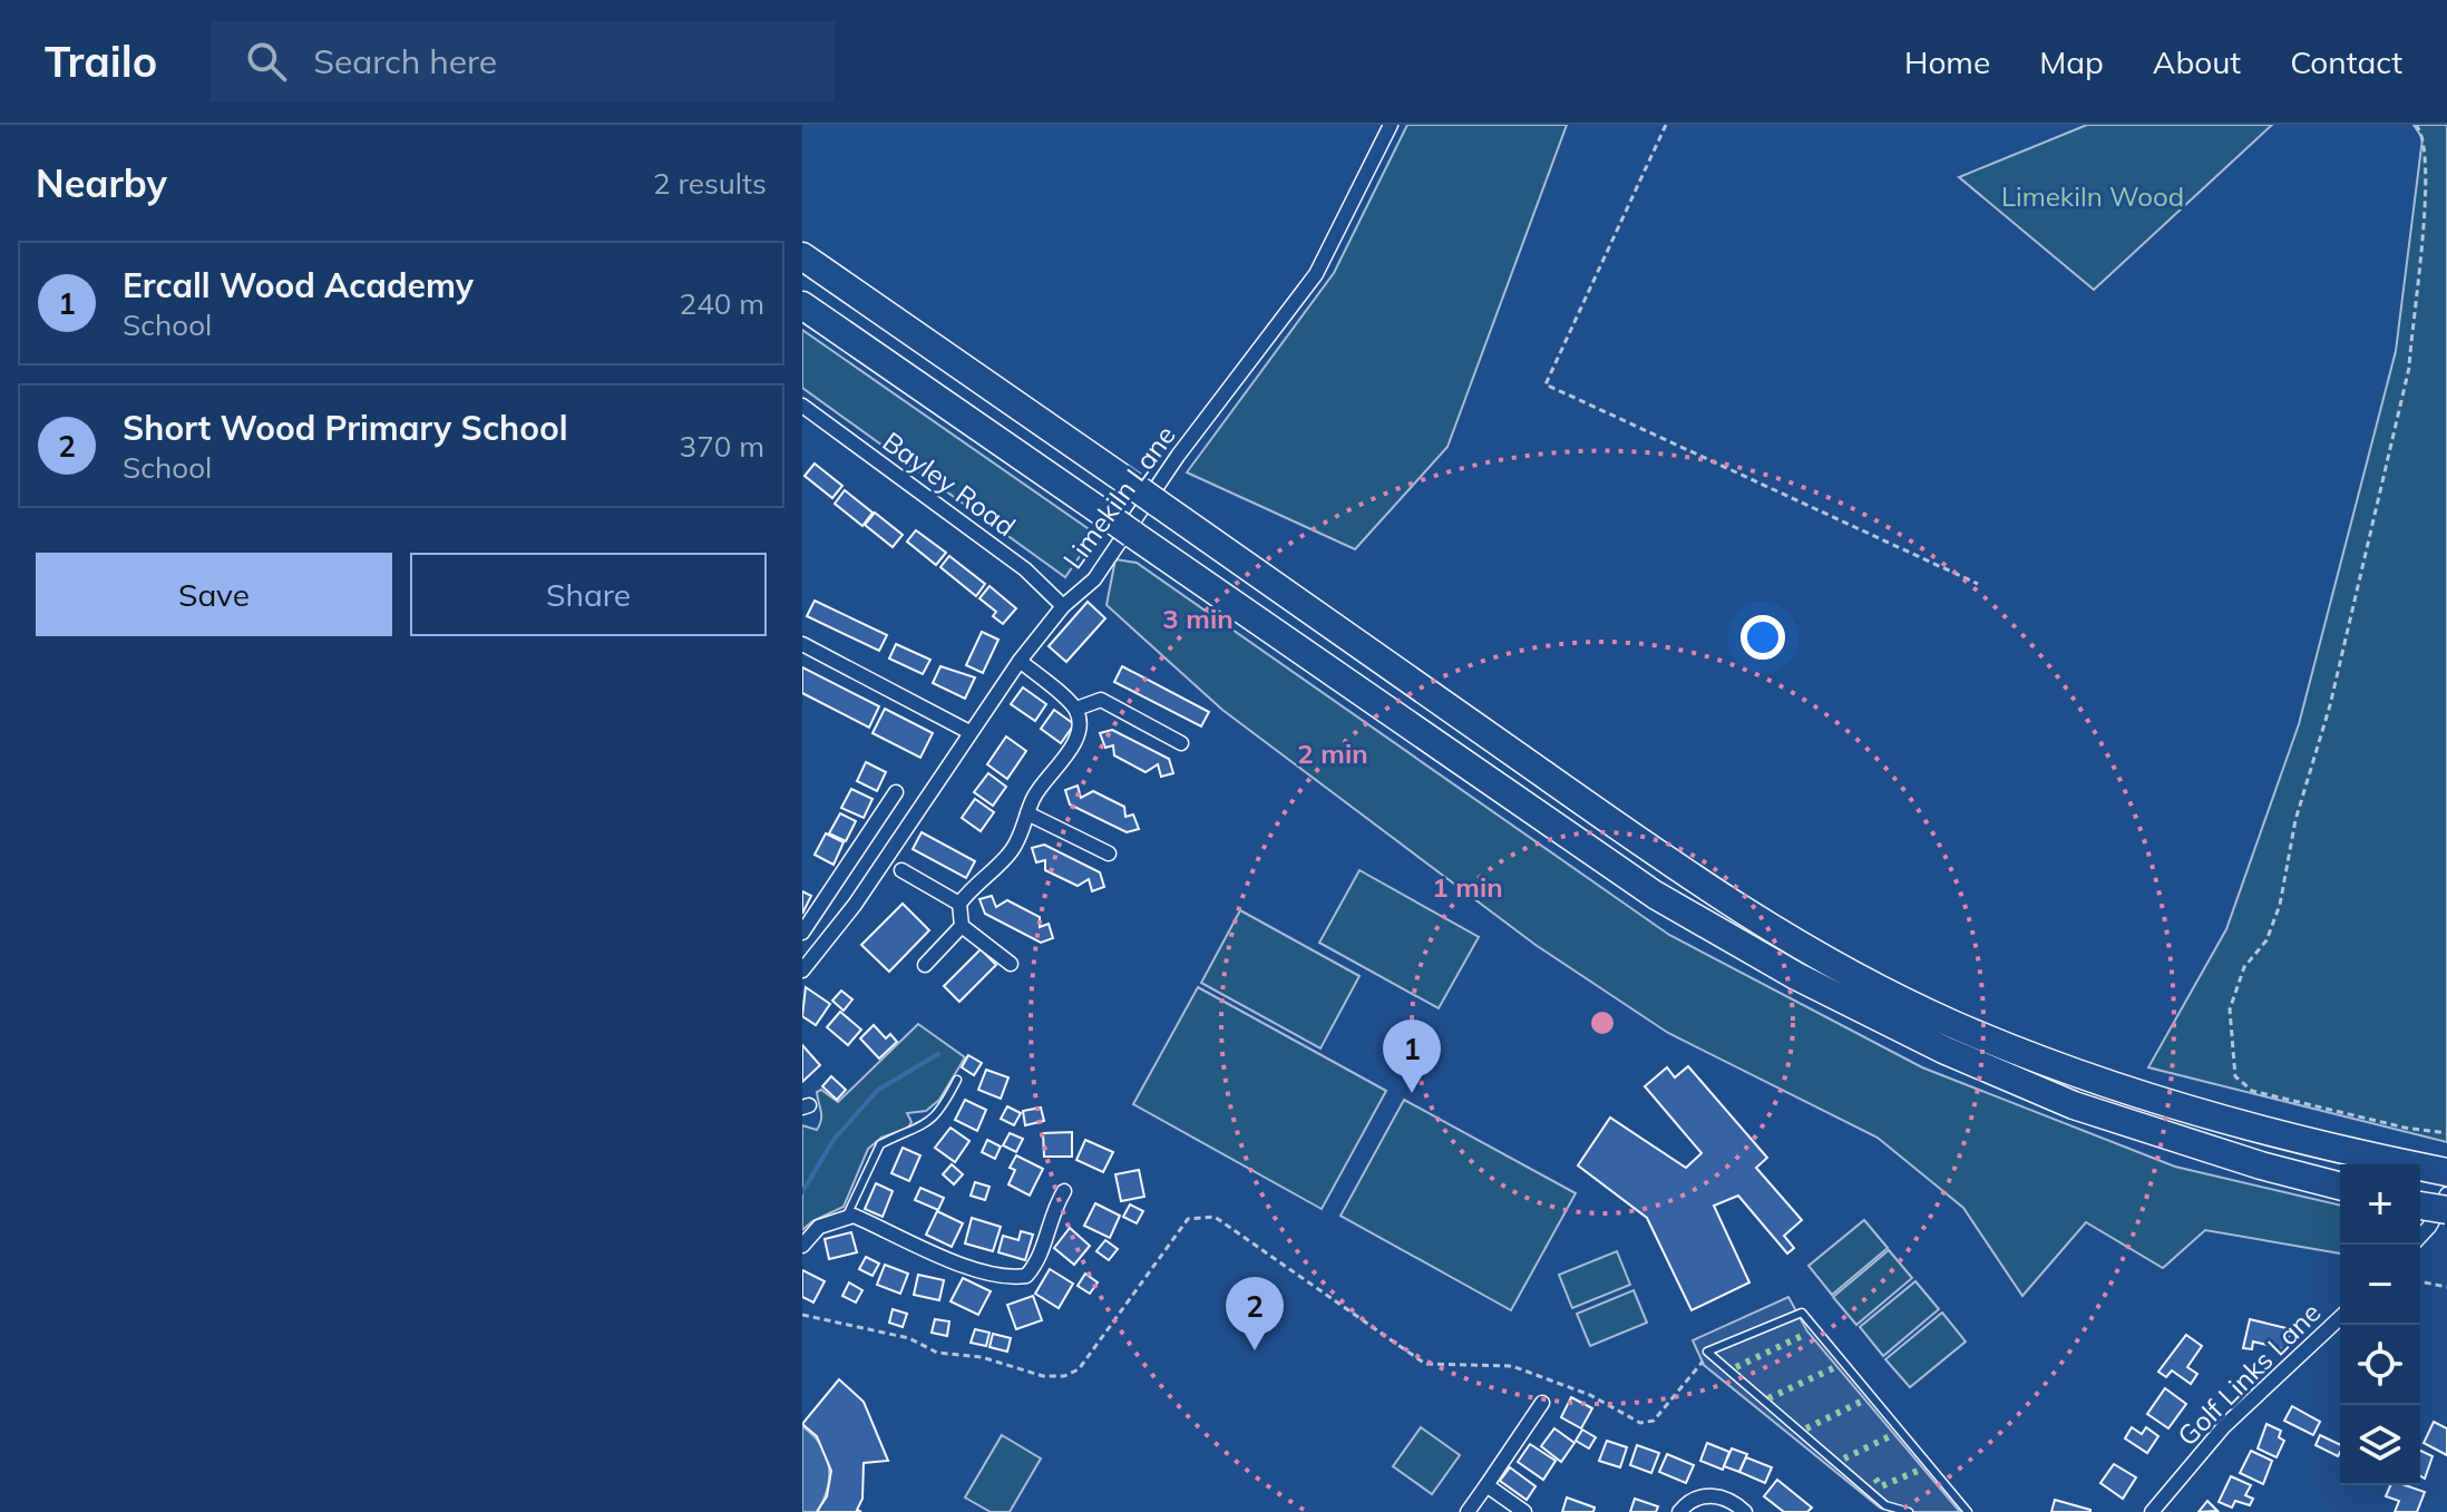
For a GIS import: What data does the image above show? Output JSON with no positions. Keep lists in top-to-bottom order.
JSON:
{
  "streets": {
    "street": ["Bayley Road", "Limekiln Lane", "Golf Links Lane"]
  },
  "crossings": [
    ["Bayley Road", "Limekiln Lane"]
  ],
  "parks": ["Limekiln Wood"],
  "page": {
    "header": "Trailo",
    "search": "Search here",
    "nav": [
      "Home",
      "Map",
      "About",
      "Contact"
    ],
    "heading": ["Nearby", "2 results"],
    "list": [
      {
        "mark": "1",
        "name": "Ercall Wood Academy",
        "note": "School",
        "value": "240 m"
      },
      {
        "mark": "2",
        "name": "Short Wood Primary School",
        "note": "School",
        "value": "370 m"
      }
    ],
    "buttons": ["Save", "Share"],
    "pins": ["1", "2"],
    "map_buttons": ["+", "−"]
  },
  "rings": ["3 min", "2 min", "1 min"]
}
